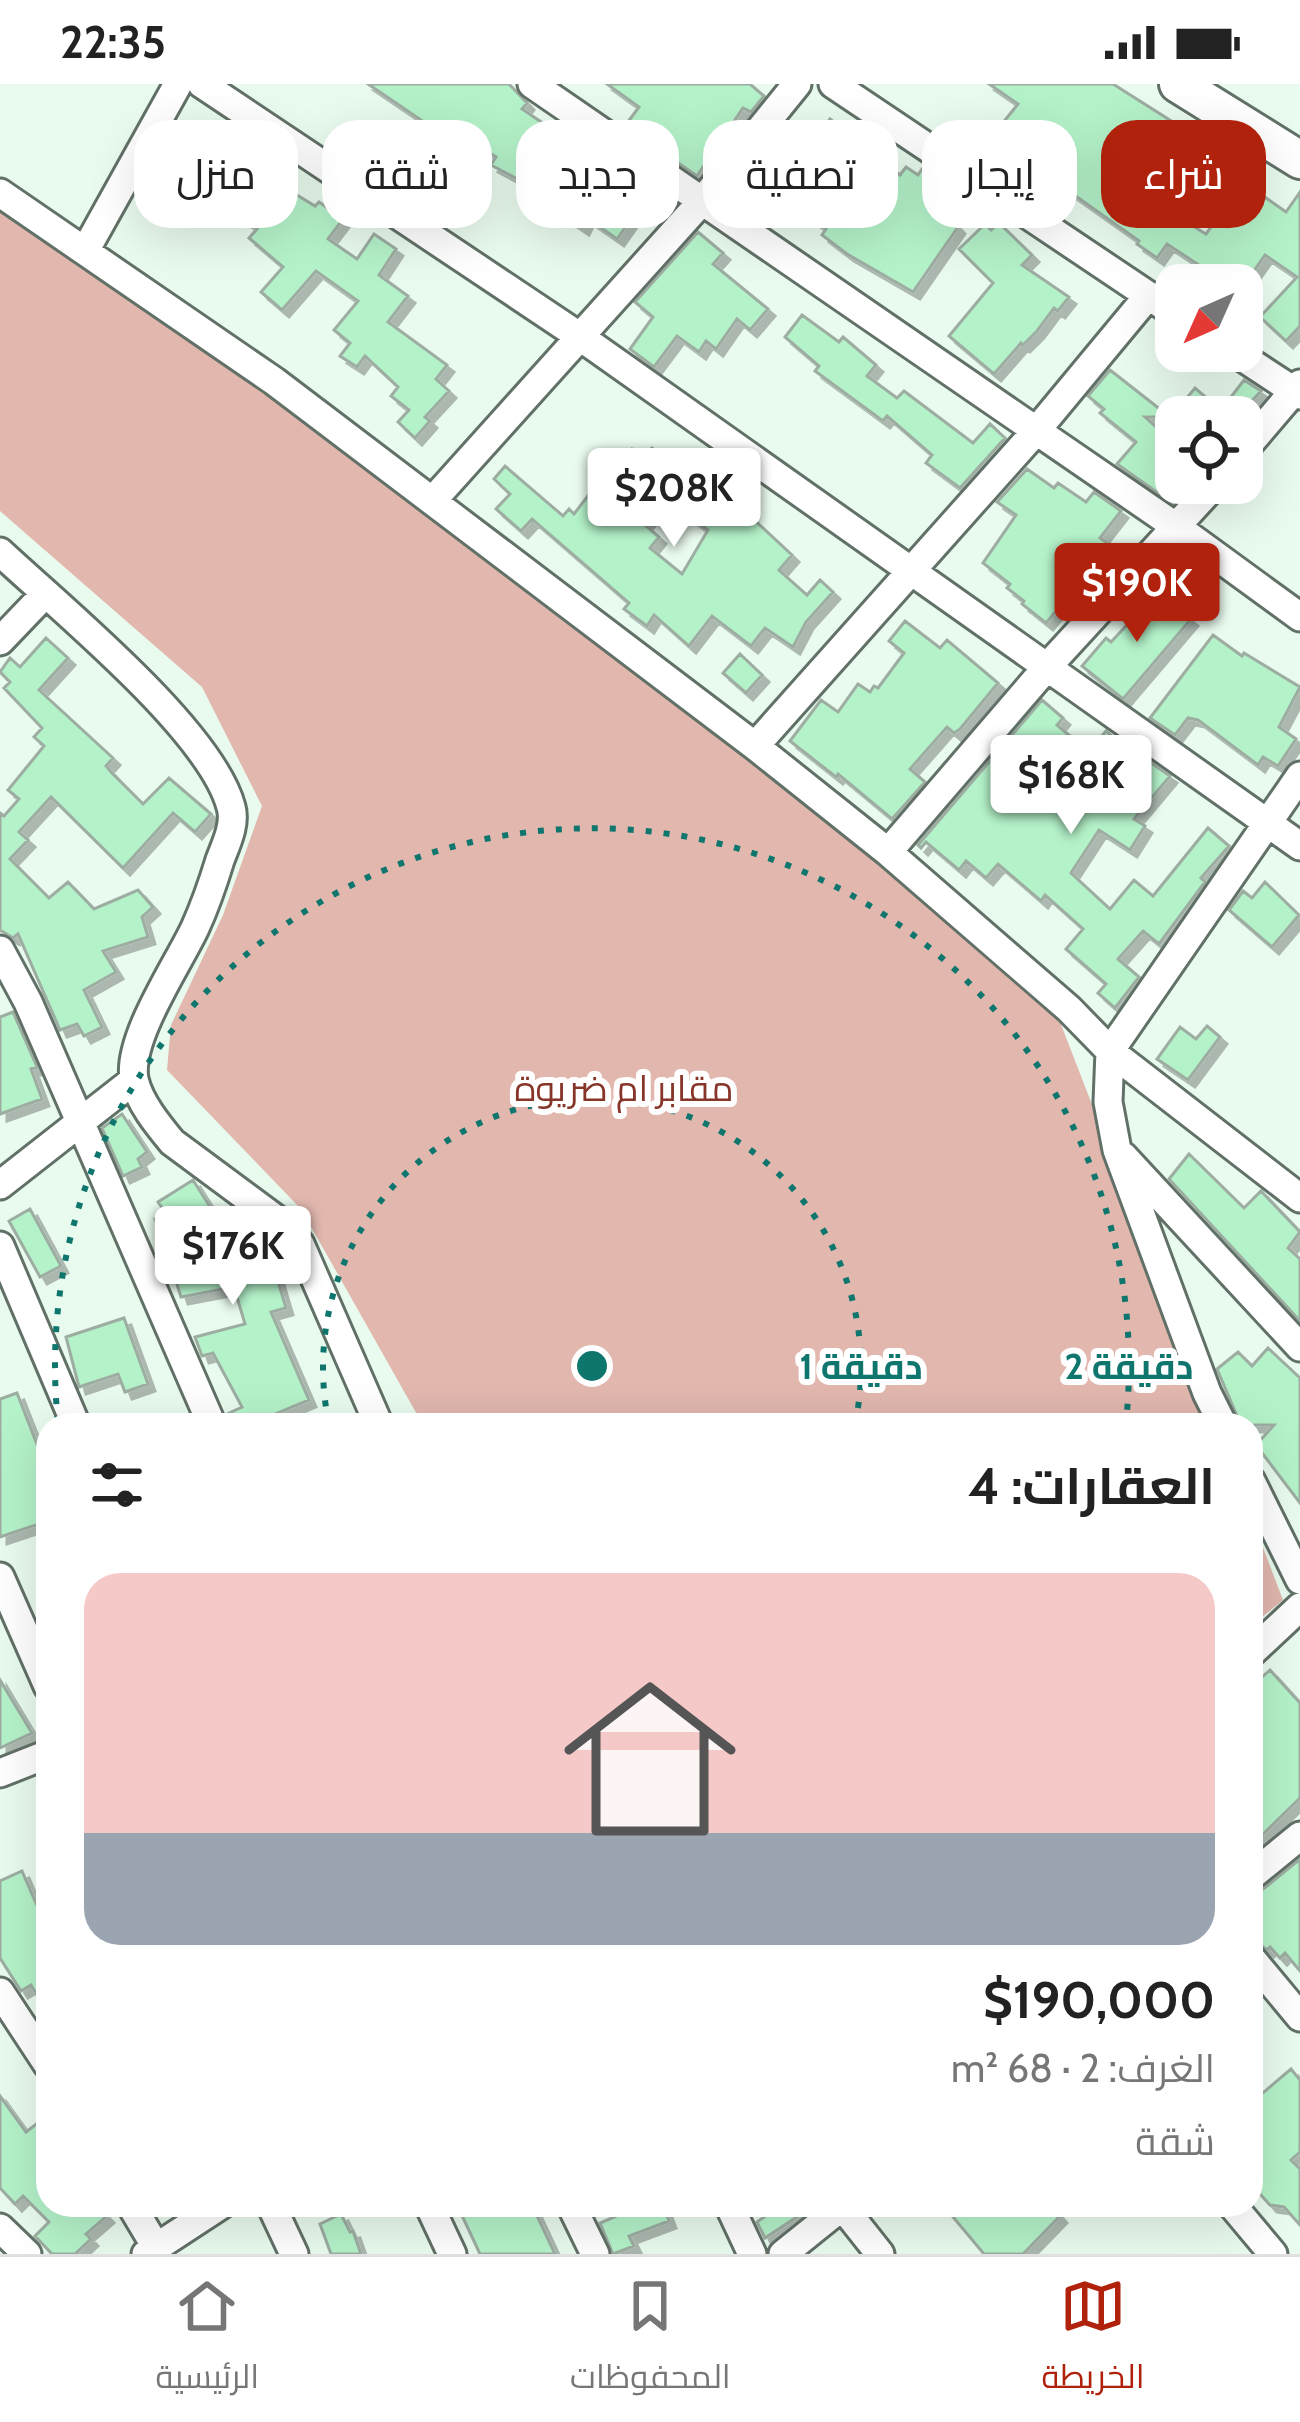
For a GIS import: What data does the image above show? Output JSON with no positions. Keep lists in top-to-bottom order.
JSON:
{
  "parks": ["مقابر ام ضريوة"],
  "north": "bottom left",
  "page": {
    "status": "22:35",
    "chip": [
      "شراء",
      "إيجار",
      "تصفية",
      "جديد",
      "شقة",
      "منزل"
    ],
    "price": [
      "$208K",
      "$190K",
      "$168K",
      "$176K"
    ],
    "heading": "العقارات: 4",
    "list": [
      {
        "name": "$190,000",
        "note": "الغرف: 2 · 68 m² · شقة"
      }
    ],
    "tabs": ["الخريطة", "المحفوظات", "الرئيسية"]
  },
  "rings": ["1 دقيقة", "2 دقيقة"]
}
